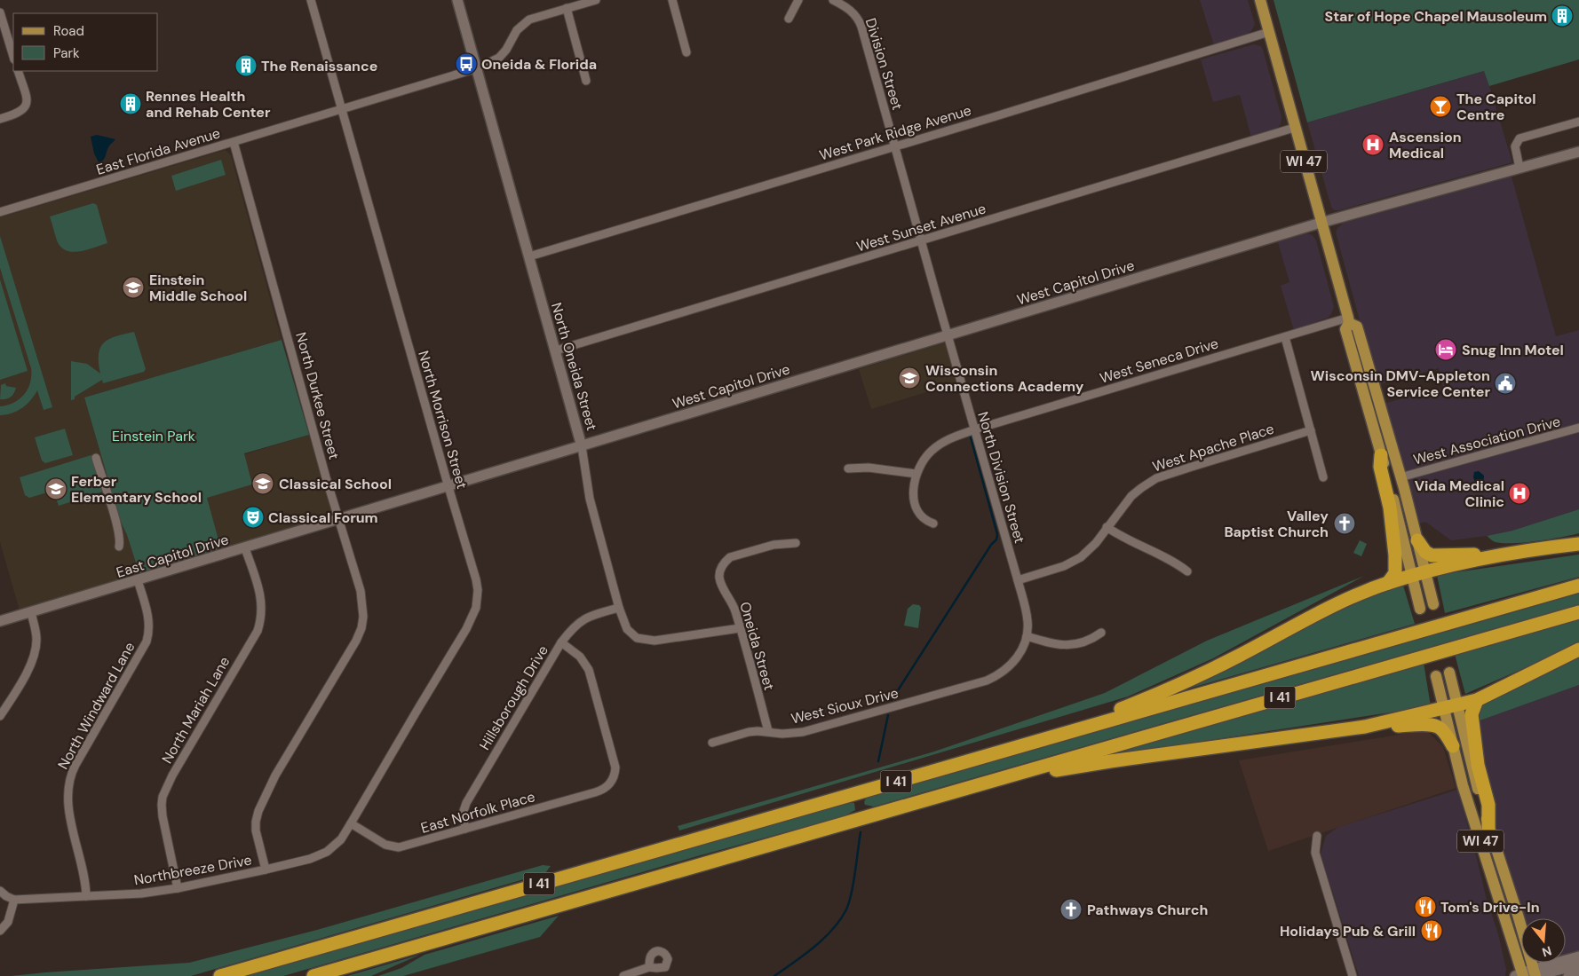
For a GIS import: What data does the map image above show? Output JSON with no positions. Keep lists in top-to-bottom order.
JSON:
{
  "streets": {
    "highway": ["I 41"],
    "main road": ["WI 47"],
    "street": [
      "Division Street",
      "West Park Ridge Avenue",
      "East Florida Avenue",
      "West Sunset Avenue",
      "West Capitol Drive",
      "West Seneca Drive",
      "North Oneida Street",
      "North Durkee Street",
      "North Morrison Street",
      "West Association Drive",
      "West Apache Place",
      "North Division Street",
      "East Capitol Drive",
      "Oneida Street",
      "Hillsborough Drive",
      "North Windward Lane",
      "West Sioux Drive",
      "North Mariah Lane",
      "East Norfolk Place",
      "Northbreeze Drive"
    ]
  },
  "crossings": [
    ["Division Street", "West Park Ridge Avenue"],
    ["Division Street", "North Division Street"],
    ["West Park Ridge Avenue", "WI 47"],
    ["West Park Ridge Avenue", "North Oneida Street"],
    ["West Park Ridge Avenue", "North Division Street"],
    ["East Florida Avenue", "North Oneida Street"],
    ["East Florida Avenue", "North Durkee Street"],
    ["East Florida Avenue", "North Morrison Street"],
    ["WI 47", "West Sunset Avenue"],
    ["WI 47", "West Capitol Drive"],
    ["WI 47", "West Seneca Drive"],
    ["WI 47", "West Association Drive"],
    ["West Sunset Avenue", "North Oneida Street"],
    ["West Sunset Avenue", "North Division Street"],
    ["West Capitol Drive", "North Oneida Street"],
    ["West Capitol Drive", "North Division Street"],
    ["West Capitol Drive", "East Capitol Drive"],
    ["West Seneca Drive", "North Division Street"],
    ["North Oneida Street", "East Capitol Drive"],
    ["North Oneida Street", "Oneida Street"],
    ["North Oneida Street", "Hillsborough Drive"],
    ["North Durkee Street", "East Capitol Drive"],
    ["North Durkee Street", "Northbreeze Drive"],
    ["North Morrison Street", "East Capitol Drive"],
    ["North Morrison Street", "East Norfolk Place"],
    ["North Morrison Street", "Northbreeze Drive"],
    ["West Apache Place", "North Division Street"],
    ["North Division Street", "West Sioux Drive"],
    ["East Capitol Drive", "North Windward Lane"],
    ["East Capitol Drive", "North Mariah Lane"],
    ["Oneida Street", "West Sioux Drive"],
    ["Hillsborough Drive", "East Norfolk Place"],
    ["North Windward Lane", "Northbreeze Drive"],
    ["North Mariah Lane", "Northbreeze Drive"],
    ["East Norfolk Place", "Northbreeze Drive"]
  ],
  "parks": ["Einstein Park"],
  "places": {
    "building": ["Star of Hope Chapel Mausoleum", "The Renaissance", "Rennes Health and Rehab Center"],
    "bus stop": ["Oneida & Florida"],
    "bar": ["The Capitol Centre"],
    "hospital": ["Ascension Medical", "Vida Medical Clinic"],
    "school or university": [
      "Einstein Middle School",
      "Wisconsin Connections Academy",
      "Classical School",
      "Ferber Elementary School"
    ],
    "hotel": ["Snug Inn Motel"],
    "public building": ["Wisconsin DMV-Appleton Service Center"],
    "theatre": ["Classical Forum"],
    "church": ["Valley Baptist Church", "Pathways Church"],
    "restaurant": ["Tom's Drive-In", "Holidays Pub & Grill"]
  },
  "legend": ["Road", "Park"],
  "north": "bottom"
}
